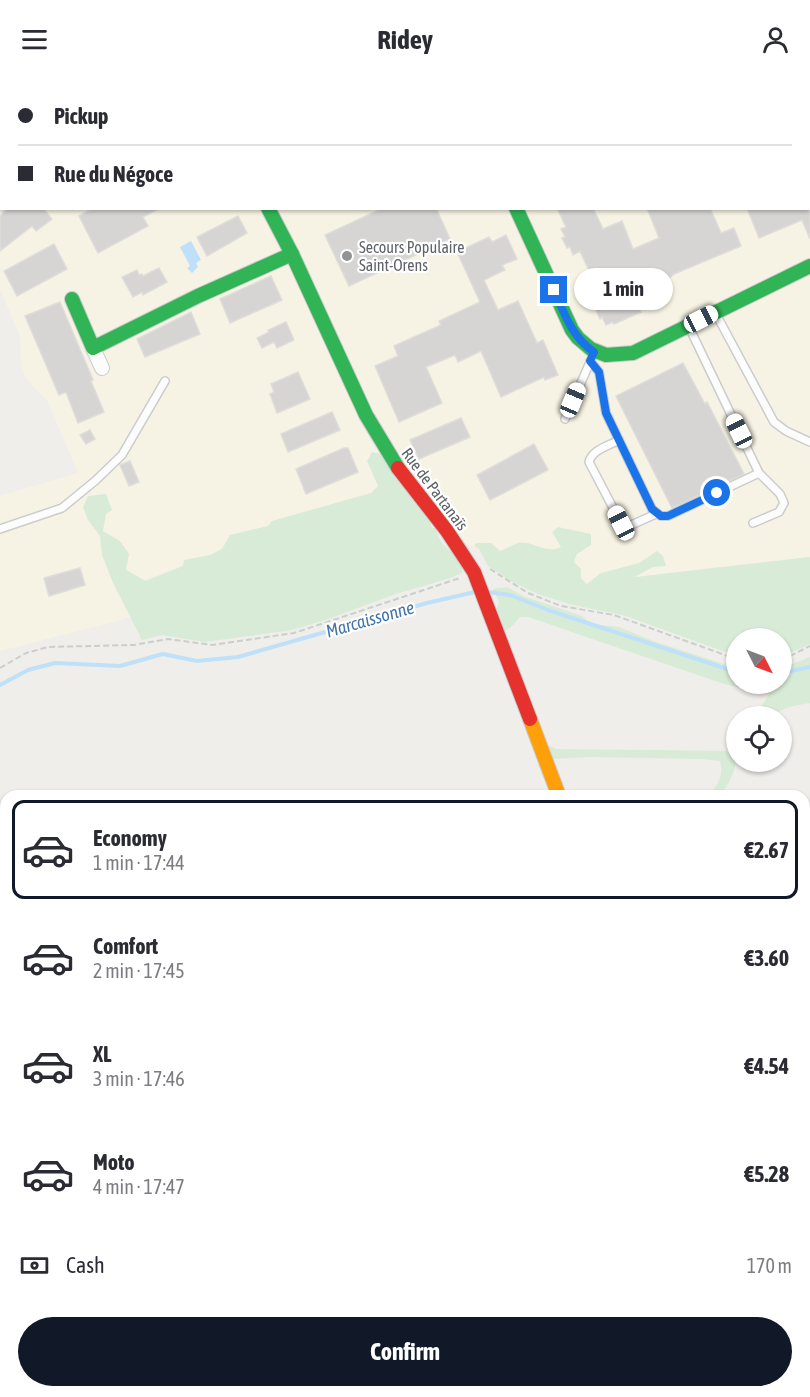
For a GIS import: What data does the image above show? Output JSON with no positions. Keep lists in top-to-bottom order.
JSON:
{
  "streets": {
    "street": ["Rue de Partanaïs"]
  },
  "water": ["Marcaissonne"],
  "places": ["Secours Populaire Saint-Orens"],
  "north": "bottom right",
  "page": {
    "header": "Ridey",
    "banner": ["Pickup", "Rue du Négoce"],
    "bubble": "1 min",
    "list": [
      {
        "name": "Economy",
        "note": "1 min · 17:44",
        "value": "€2.67"
      },
      {
        "name": "Comfort",
        "note": "2 min · 17:45",
        "value": "€3.60"
      },
      {
        "name": "XL",
        "note": "3 min · 17:46",
        "value": "€4.54"
      },
      {
        "name": "Moto",
        "note": "4 min · 17:47",
        "value": "€5.28"
      }
    ],
    "pay": ["Cash", "170 m"],
    "buttons": "Confirm"
  }
}
